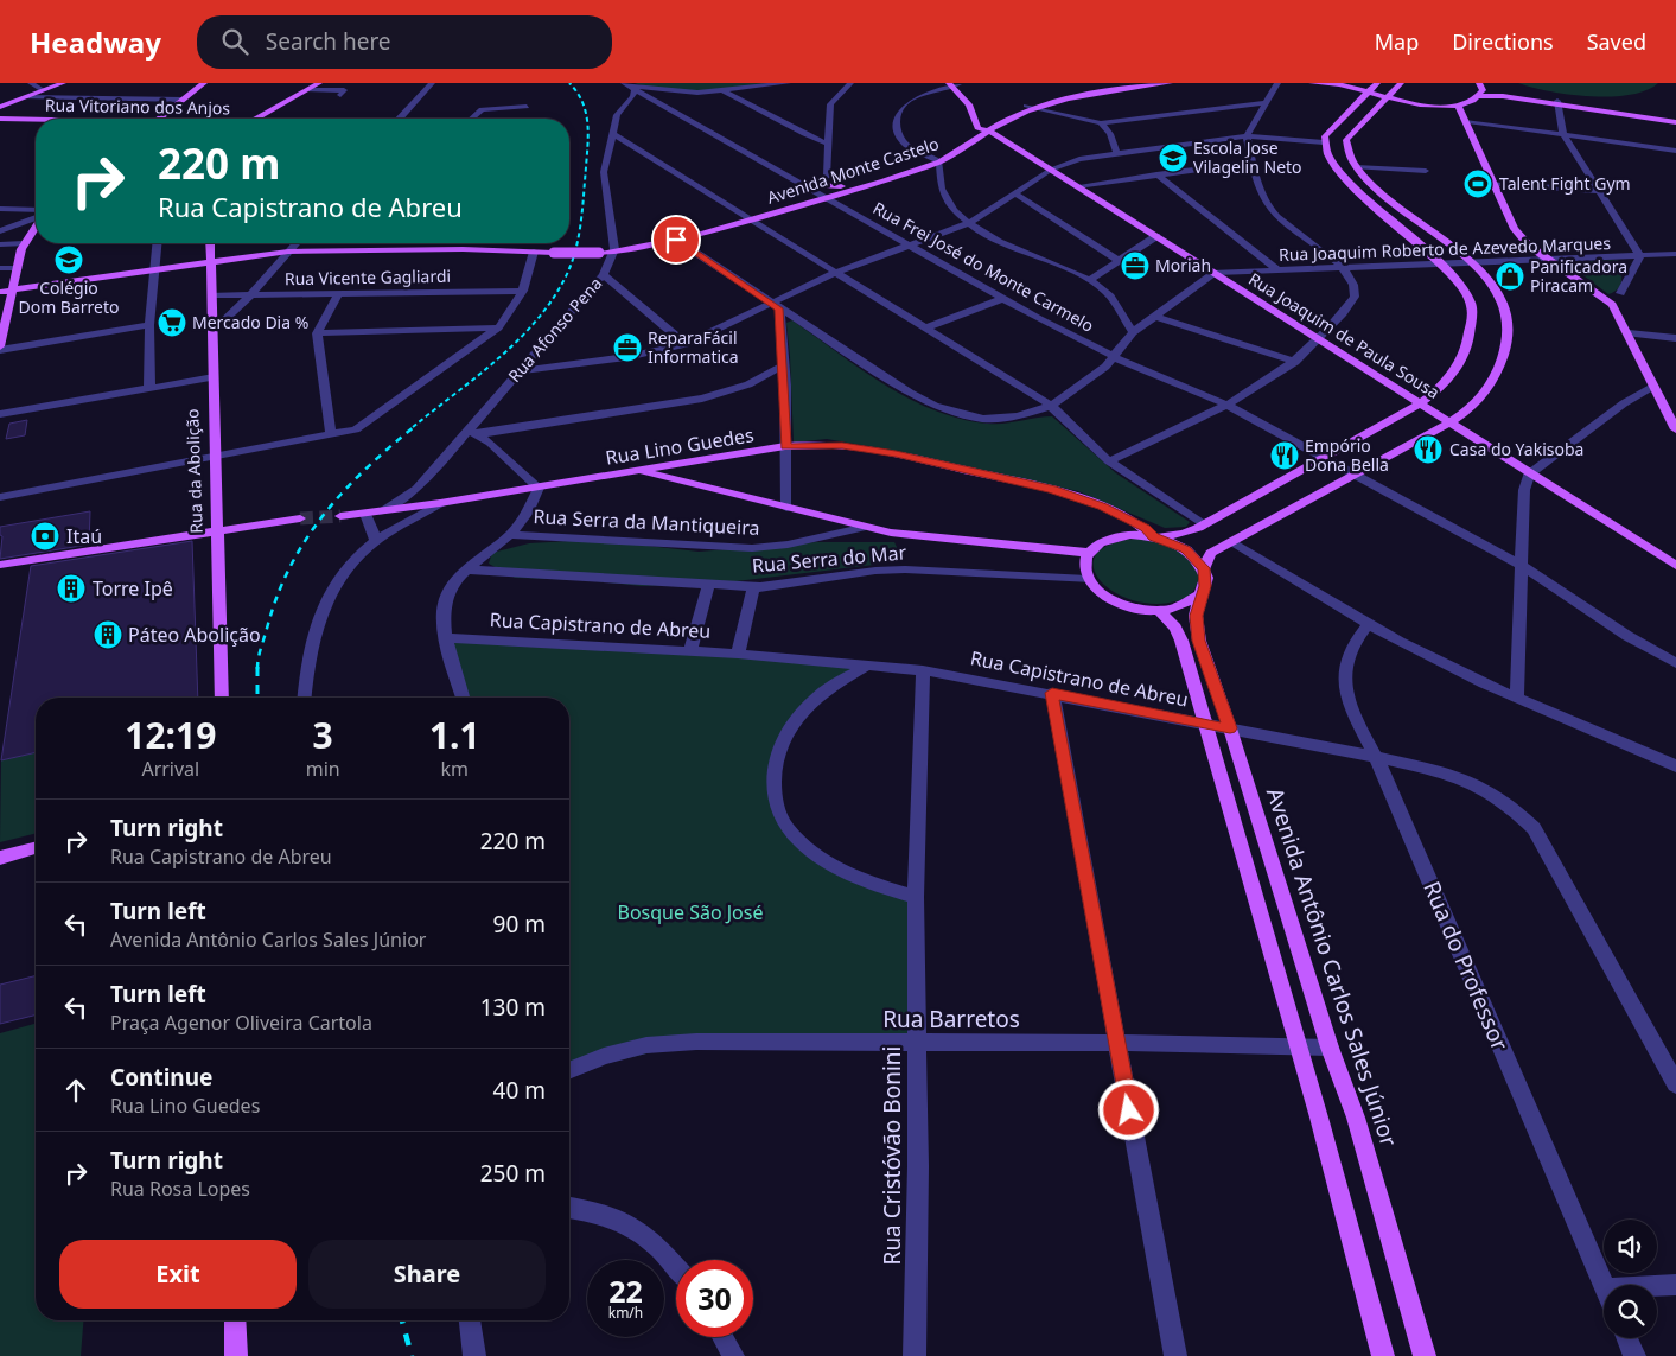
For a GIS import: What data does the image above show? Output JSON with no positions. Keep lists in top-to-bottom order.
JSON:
{
  "streets": {
    "main road": [
      "Rua Vitoriano dos Anjos",
      "Avenida Monte Castelo",
      "Rua Joaquim de Paula Sousa",
      "Rua Lino Guedes",
      "Rua da Abolição",
      "Rua Serra da Mantiqueira",
      "Avenida Antônio Carlos Sales Júnior"
    ],
    "street": [
      "Rua Joaquim Roberto de Azevedo Marques",
      "Rua Frei José do Monte Carmelo",
      "Rua Vicente Gagliardi",
      "Rua Afonso Pena",
      "Rua Serra do Mar",
      "Rua Capistrano de Abreu",
      "Rua do Professor",
      "Rua Barretos",
      "Rua Cristóvão Bonini"
    ]
  },
  "crossings": [
    ["Avenida Monte Castelo", "Rua Frei José do Monte Carmelo"],
    ["Avenida Monte Castelo", "Rua Afonso Pena"],
    ["Avenida Monte Castelo", "Rua Joaquim de Paula Sousa"],
    ["Avenida Monte Castelo", "Rua da Abolição"],
    ["Rua Joaquim Roberto de Azevedo Marques", "Rua Joaquim de Paula Sousa"],
    ["Rua Vicente Gagliardi", "Rua da Abolição"],
    ["Rua Afonso Pena", "Rua Lino Guedes"],
    ["Rua Lino Guedes", "Rua Serra da Mantiqueira"],
    ["Rua Lino Guedes", "Rua Serra do Mar"],
    ["Rua Lino Guedes", "Avenida Antônio Carlos Sales Júnior"],
    ["Rua Serra da Mantiqueira", "Rua Serra do Mar"],
    ["Rua Serra da Mantiqueira", "Avenida Antônio Carlos Sales Júnior"],
    ["Rua Serra do Mar", "Avenida Antônio Carlos Sales Júnior"],
    ["Rua Capistrano de Abreu", "Rua do Professor"],
    ["Rua Capistrano de Abreu", "Avenida Antônio Carlos Sales Júnior"],
    ["Rua Capistrano de Abreu", "Rua Cristóvão Bonini"],
    ["Avenida Antônio Carlos Sales Júnior", "Rua Barretos"],
    ["Rua Barretos", "Rua Cristóvão Bonini"]
  ],
  "parks": ["Bosque São José"],
  "places": {
    "school or university": ["Escola Jose Vilagelin Neto", "Colégio Dom Barreto"],
    "sports": ["Talent Fight Gym"],
    "office": ["Moriah", "ReparaFácil Informatica"],
    "shop": ["Panificadora Piracam"],
    "supermarket": ["Mercado Dia %"],
    "restaurant": ["Casa do Yakisoba", "Empório Dona Bella"],
    "bank": ["Itaú"],
    "building": ["Torre Ipê", "Páteo Abolição"]
  },
  "page": {
    "header": "Headway",
    "search": "Search here",
    "nav": ["Map", "Directions", "Saved"],
    "turn": ["220 m", "Rua Capistrano de Abreu"],
    "eta": [
      "12:19",
      "Arrival",
      "3",
      "min",
      "1.1",
      "km"
    ],
    "list": [
      {
        "name": "Turn right",
        "note": "Rua Capistrano de Abreu",
        "value": "220 m"
      },
      {
        "name": "Turn left",
        "note": "Avenida Antônio Carlos Sales Júnior",
        "value": "90 m"
      },
      {
        "name": "Turn left",
        "note": "Praça Agenor Oliveira Cartola",
        "value": "130 m"
      },
      {
        "name": "Continue",
        "note": "Rua Lino Guedes",
        "value": "40 m"
      },
      {
        "name": "Turn right",
        "note": "Rua Rosa Lopes",
        "value": "250 m"
      }
    ],
    "buttons": ["Exit", "Share"],
    "speed": "22 km/h",
    "limit": "30"
  }
}
